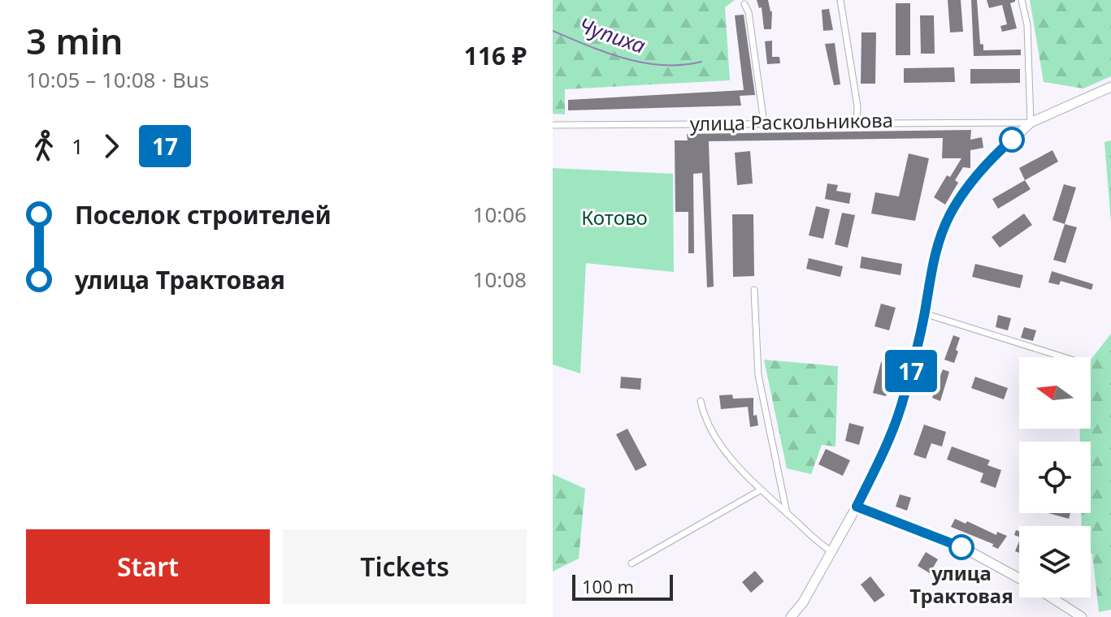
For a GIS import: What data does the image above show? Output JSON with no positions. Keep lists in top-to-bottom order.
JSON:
{
  "streets": {
    "main road": ["улица Раскольникова"]
  },
  "water": ["Чупиха"],
  "parks": ["Котово"],
  "places": ["улица Трактовая"],
  "lines": ["bus line 17"],
  "scale_bar": "100 m",
  "north": "left",
  "page": {
    "heading": ["3 min", "10:05 – 10:08 · Bus", "116 ₽"],
    "on_map": "17",
    "legs": ["1", "17"],
    "list": [
      {
        "name": "Поселок строителей",
        "value": "10:06"
      },
      {
        "name": "улица Трактовая",
        "value": "10:08"
      }
    ],
    "buttons": ["Start", "Tickets"],
    "scale": "100 m"
  }
}
